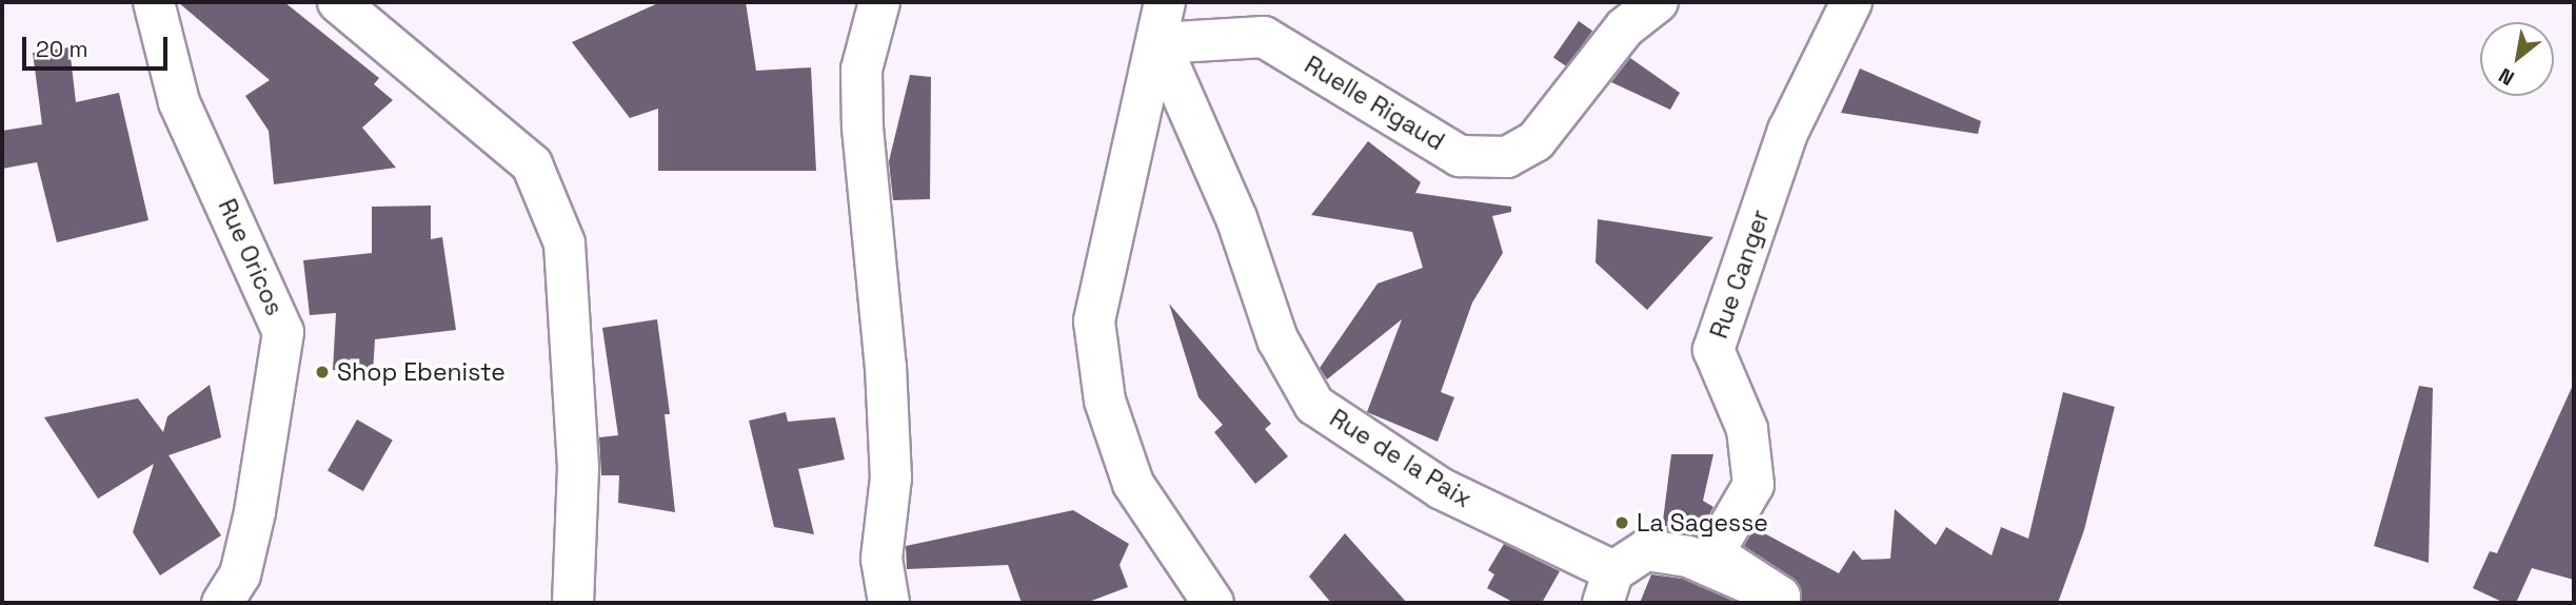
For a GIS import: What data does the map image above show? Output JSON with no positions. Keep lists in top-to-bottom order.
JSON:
{
  "streets": {
    "street": [
      "Ruelle Rigaud",
      "Rue Oricos",
      "Rue Canger",
      "Rue de la Paix"
    ]
  },
  "crossings": [
    ["Ruelle Rigaud", "Rue de la Paix"],
    ["Rue Canger", "Rue de la Paix"]
  ],
  "places": ["Shop Ebeniste", "La Sagesse"],
  "scale_bar": "20 m",
  "north": "bottom left"
}
